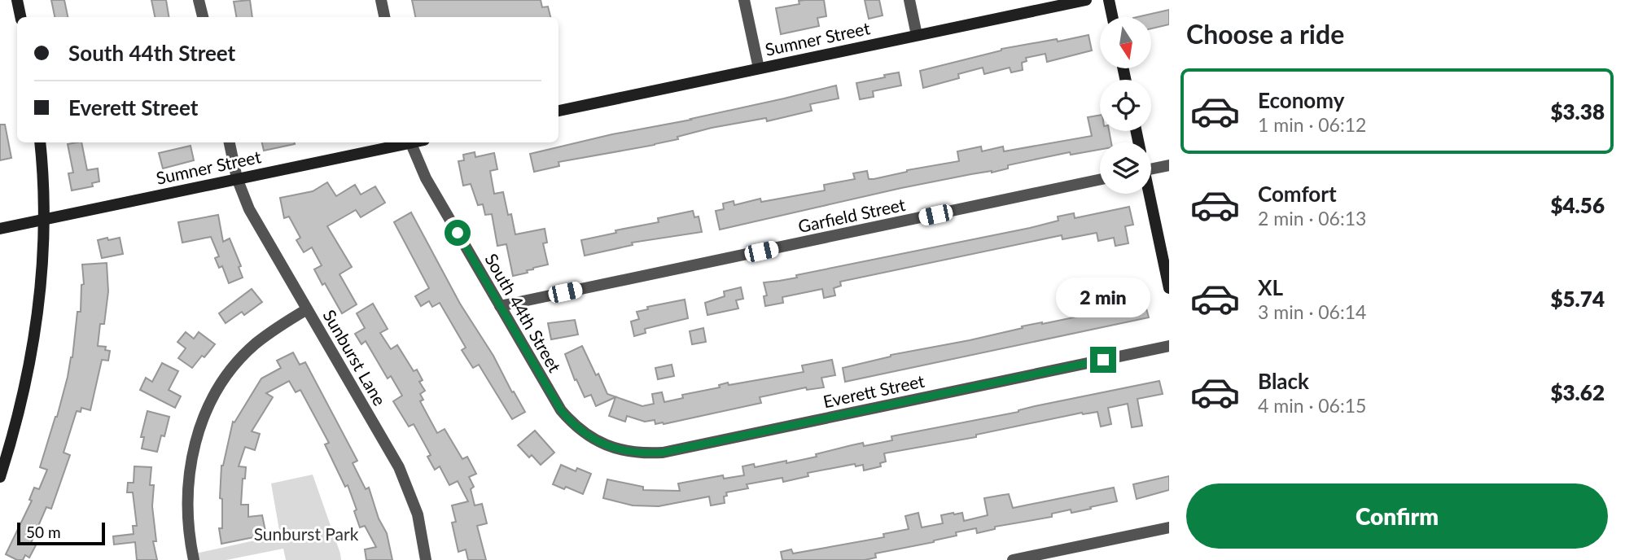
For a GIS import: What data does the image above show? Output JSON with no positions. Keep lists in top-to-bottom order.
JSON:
{
  "streets": {
    "street": [
      "Sumner Street",
      "Garfield Street",
      "South 44th Street",
      "Sunburst Lane",
      "Everett Street"
    ]
  },
  "crossings": [
    ["Sumner Street", "Sunburst Lane"],
    ["Garfield Street", "South 44th Street"],
    ["South 44th Street", "Everett Street"]
  ],
  "parks": ["Sunburst Park"],
  "scale_bar": "50 m",
  "north": "bottom",
  "page": {
    "heading": "Choose a ride",
    "banner": ["South 44th Street", "Everett Street"],
    "list": [
      {
        "name": "Economy",
        "note": "1 min · 06:12",
        "value": "$3.38"
      },
      {
        "name": "Comfort",
        "note": "2 min · 06:13",
        "value": "$4.56"
      },
      {
        "name": "XL",
        "note": "3 min · 06:14",
        "value": "$5.74"
      },
      {
        "name": "Black",
        "note": "4 min · 06:15",
        "value": "$3.62"
      }
    ],
    "bubble": "2 min",
    "buttons": "Confirm",
    "scale": "50 m"
  }
}
